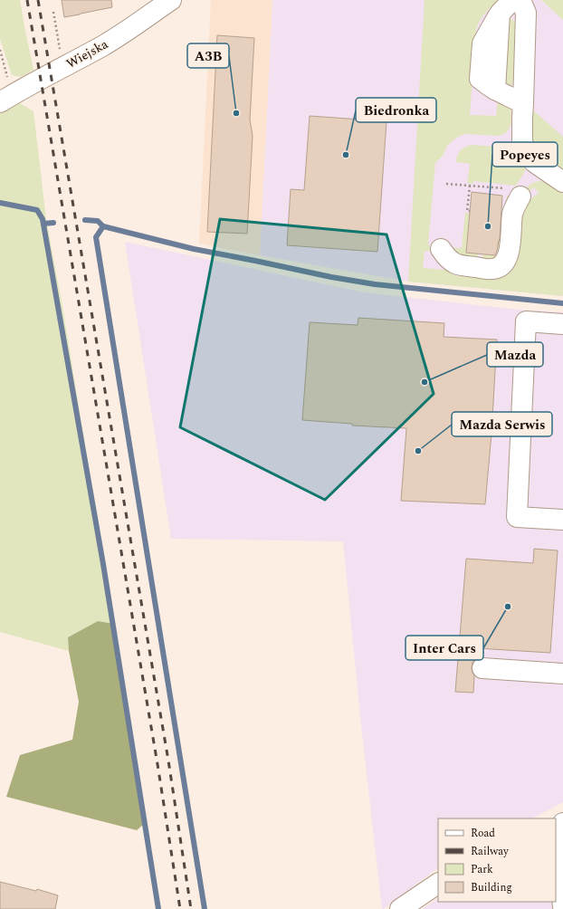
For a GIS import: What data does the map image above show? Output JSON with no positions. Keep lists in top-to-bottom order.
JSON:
{
  "streets": {
    "street": ["Wiejska"]
  },
  "places": [
    "A3B",
    "Biedronka",
    "Popeyes",
    "Mazda",
    "Mazda Serwis",
    "Inter Cars"
  ],
  "legend": [
    "Road",
    "Railway",
    "Park",
    "Building"
  ]
}
